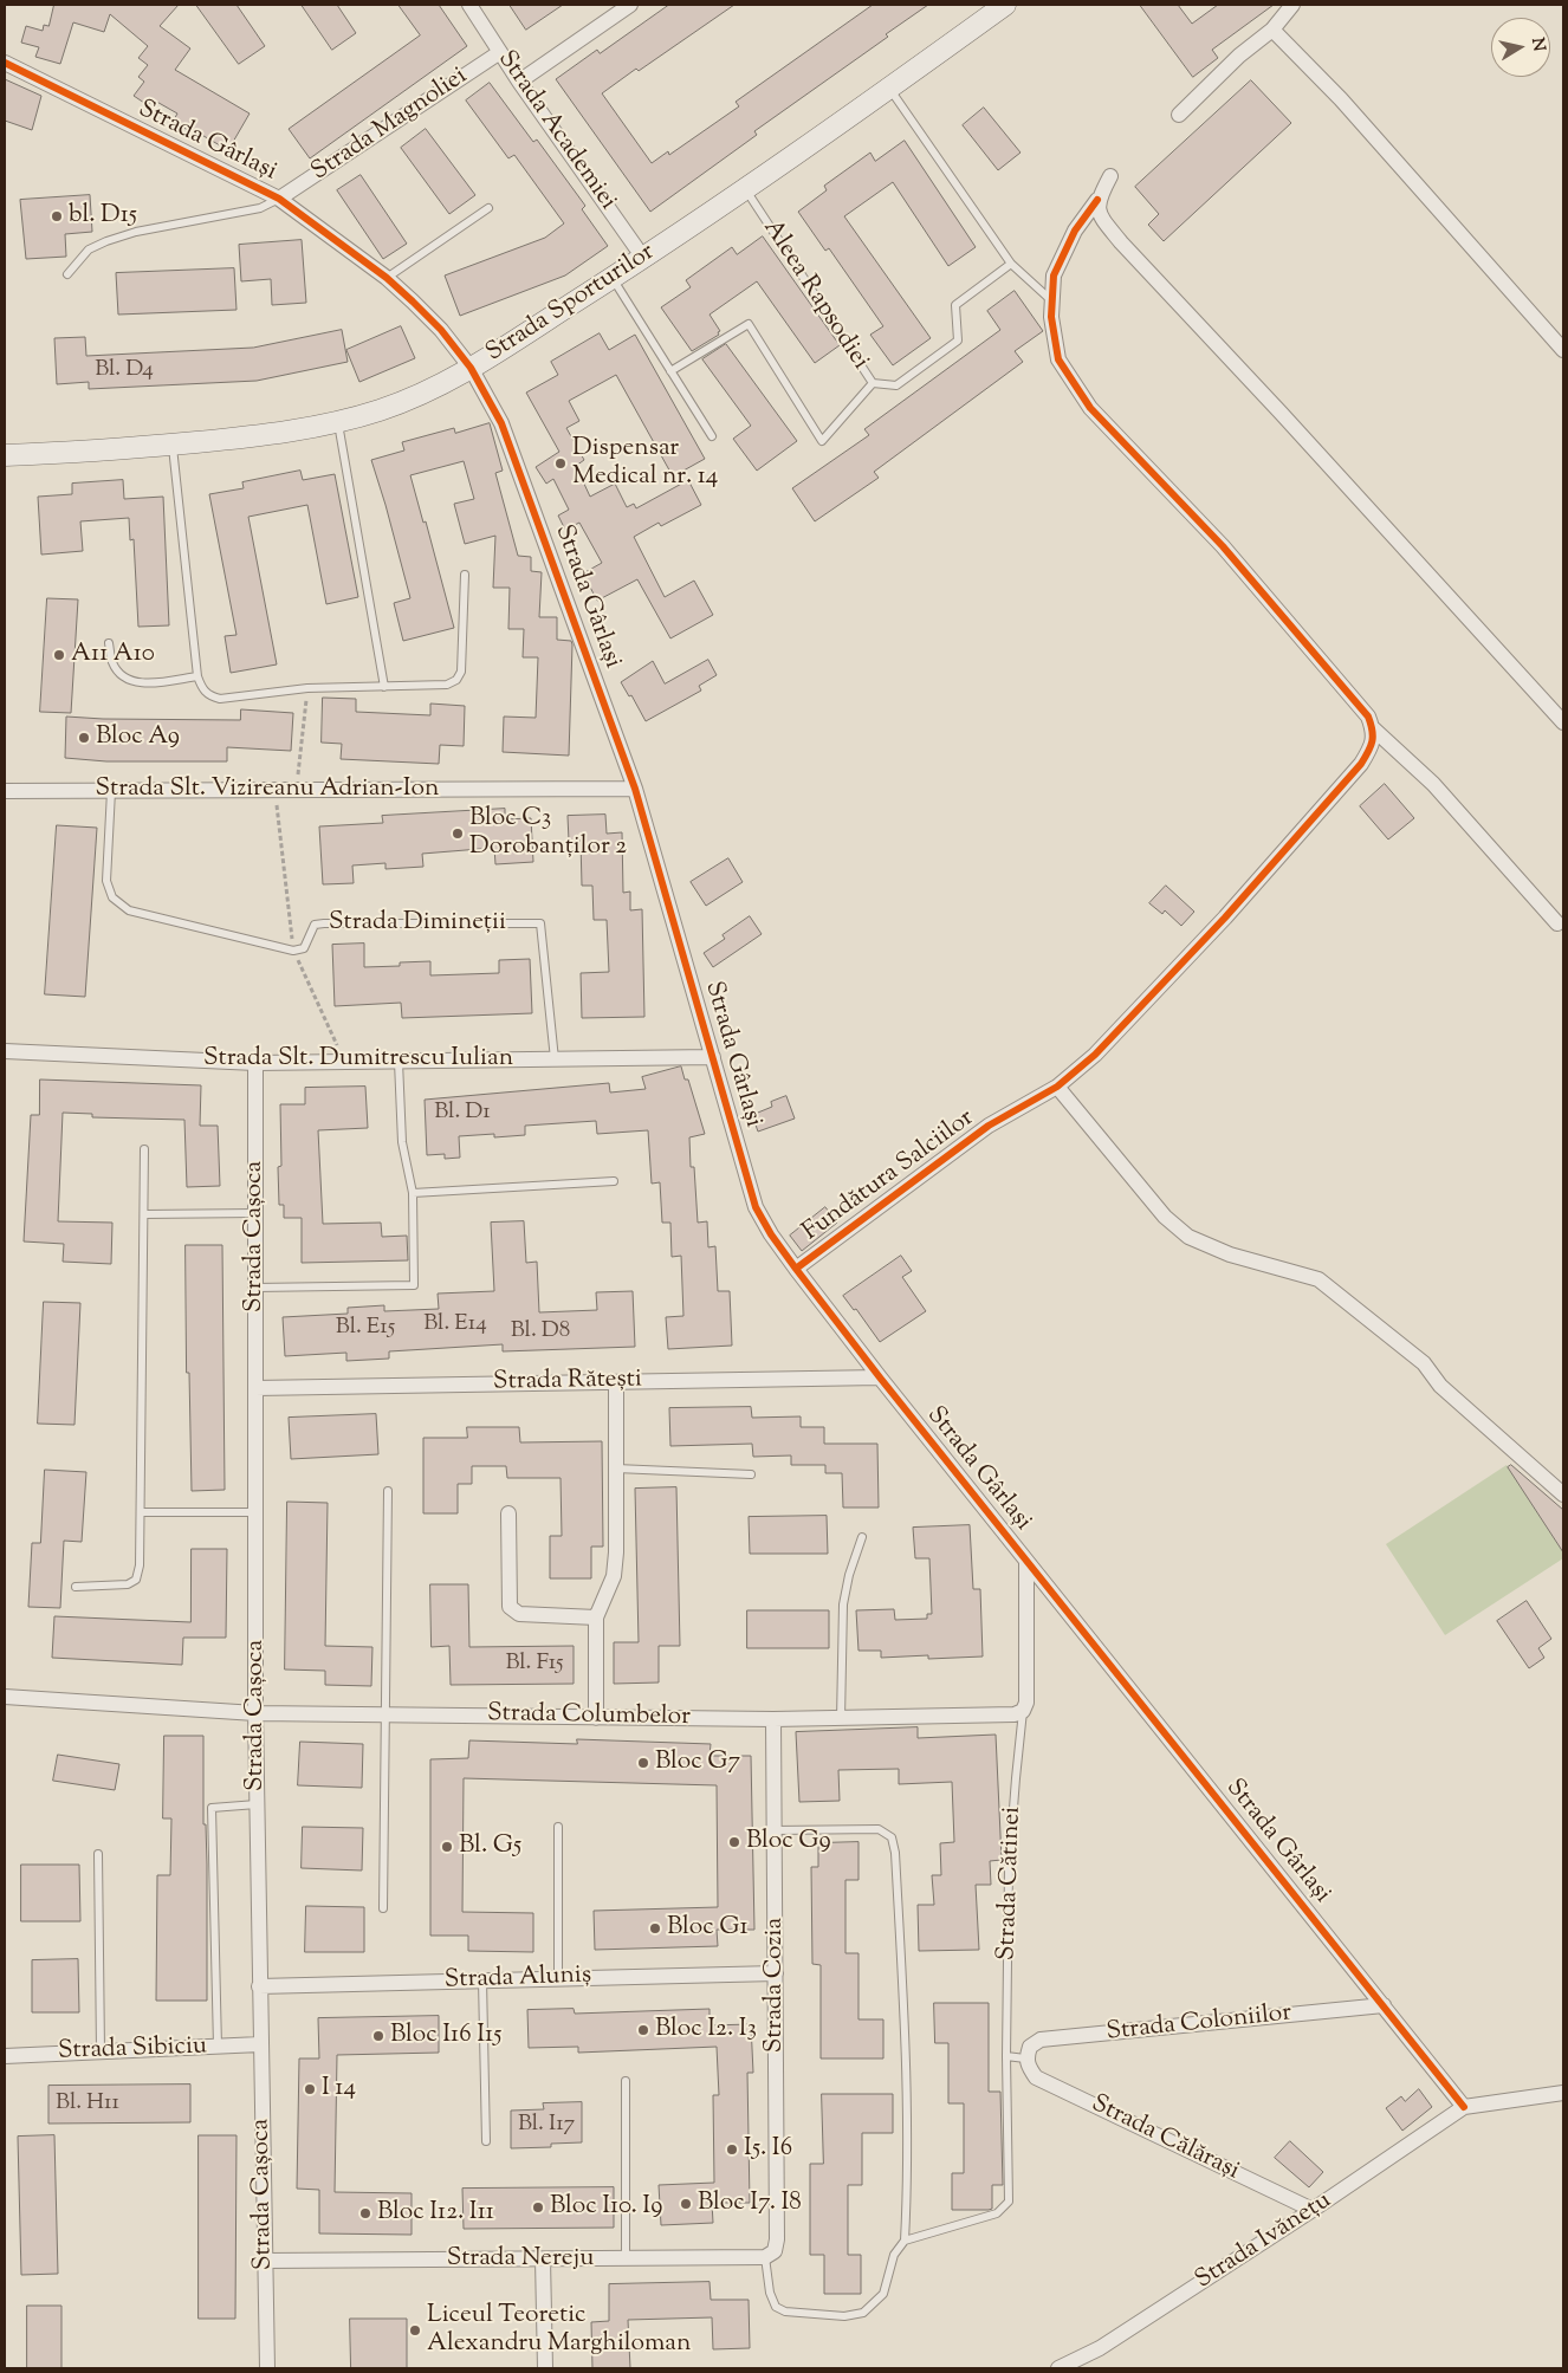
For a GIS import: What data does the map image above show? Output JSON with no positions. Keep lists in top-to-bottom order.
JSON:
{
  "streets": {
    "main road": ["Strada Sporturilor"],
    "street": [
      "Strada Magnoliei",
      "Strada Academiei",
      "Strada Gârlași",
      "Strada Slt. Vizireanu Adrian-Ion",
      "Strada Slt. Dumitrescu Iulian",
      "Fundătura Salciilor",
      "Strada Cașoca",
      "Strada Rătești",
      "Strada Columbelor",
      "Strada Aluniș",
      "Strada Cozia",
      "Strada Coloniilor",
      "Strada Sibiciu",
      "Strada Călărași",
      "Strada Ivănețu",
      "Strada Nereju"
    ],
    "lane": ["Aleea Rapsodiei", "Strada Dimineții", "Strada Cătinei"]
  },
  "crossings": [
    ["Strada Magnoliei", "Strada Academiei"],
    ["Strada Magnoliei", "Strada Gârlași"],
    ["Strada Academiei", "Strada Sporturilor"],
    ["Strada Gârlași", "Strada Sporturilor"],
    ["Strada Gârlași", "Strada Slt. Vizireanu Adrian-Ion"],
    ["Strada Gârlași", "Strada Slt. Dumitrescu Iulian"],
    ["Strada Gârlași", "Fundătura Salciilor"],
    ["Strada Gârlași", "Strada Rătești"],
    ["Strada Gârlași", "Strada Coloniilor"],
    ["Strada Gârlași", "Strada Ivănețu"],
    ["Aleea Rapsodiei", "Strada Sporturilor"],
    ["Strada Slt. Vizireanu Adrian-Ion", "Strada Dimineții"],
    ["Strada Dimineții", "Strada Slt. Dumitrescu Iulian"],
    ["Strada Slt. Dumitrescu Iulian", "Strada Cașoca"],
    ["Strada Cașoca", "Strada Rătești"],
    ["Strada Cașoca", "Strada Columbelor"],
    ["Strada Cașoca", "Strada Aluniș"],
    ["Strada Cașoca", "Strada Sibiciu"],
    ["Strada Cașoca", "Strada Nereju"],
    ["Strada Columbelor", "Strada Cătinei"],
    ["Strada Columbelor", "Strada Cozia"],
    ["Strada Aluniș", "Strada Cozia"],
    ["Strada Cozia", "Strada Nereju"],
    ["Strada Coloniilor", "Strada Călărași"],
    ["Strada Călărași", "Strada Ivănețu"]
  ],
  "places": [
    "bl. D15",
    "Dispensar Medical nr. 14",
    "A11 A10",
    "Bloc A9",
    "Bloc C3 Dorobanților 2",
    "Bloc G7",
    "Bloc G9",
    "Bl. G5",
    "Bloc G1",
    "Bloc I2. I3",
    "Bloc I16 I15",
    "I 14",
    "I5. I6",
    "Bloc I7. I8",
    "Bloc I10. I9",
    "Bloc I12. I11",
    "Liceul Teoretic Alexandru Marghiloman"
  ],
  "house_numbers": [
    "Bl. D4",
    "Bl. D1",
    "Bl. E14",
    "Bl. E15",
    "Bl. D8",
    "Bl. F15",
    "Bl. H11",
    "Bl. I17"
  ],
  "north": "right"
}
